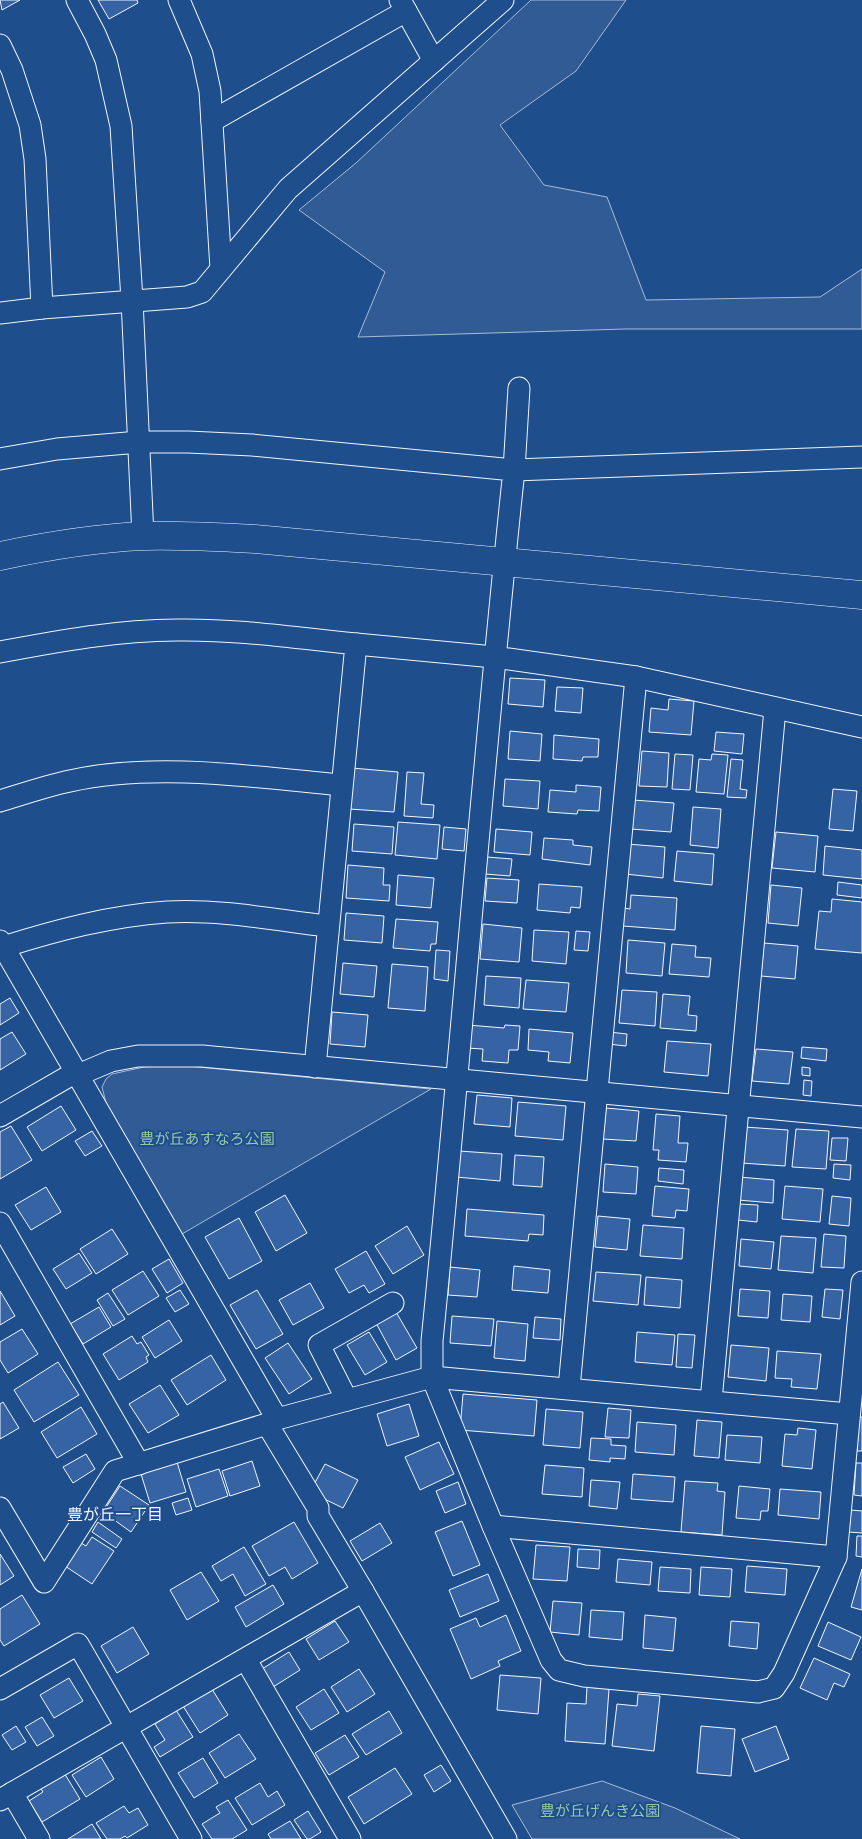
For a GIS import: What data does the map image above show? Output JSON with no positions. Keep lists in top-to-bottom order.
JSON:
{
  "districts": ["豊が丘一丁目"],
  "parks": ["豊が丘あすなろ公園", "豊が丘げんき公園"]
}
